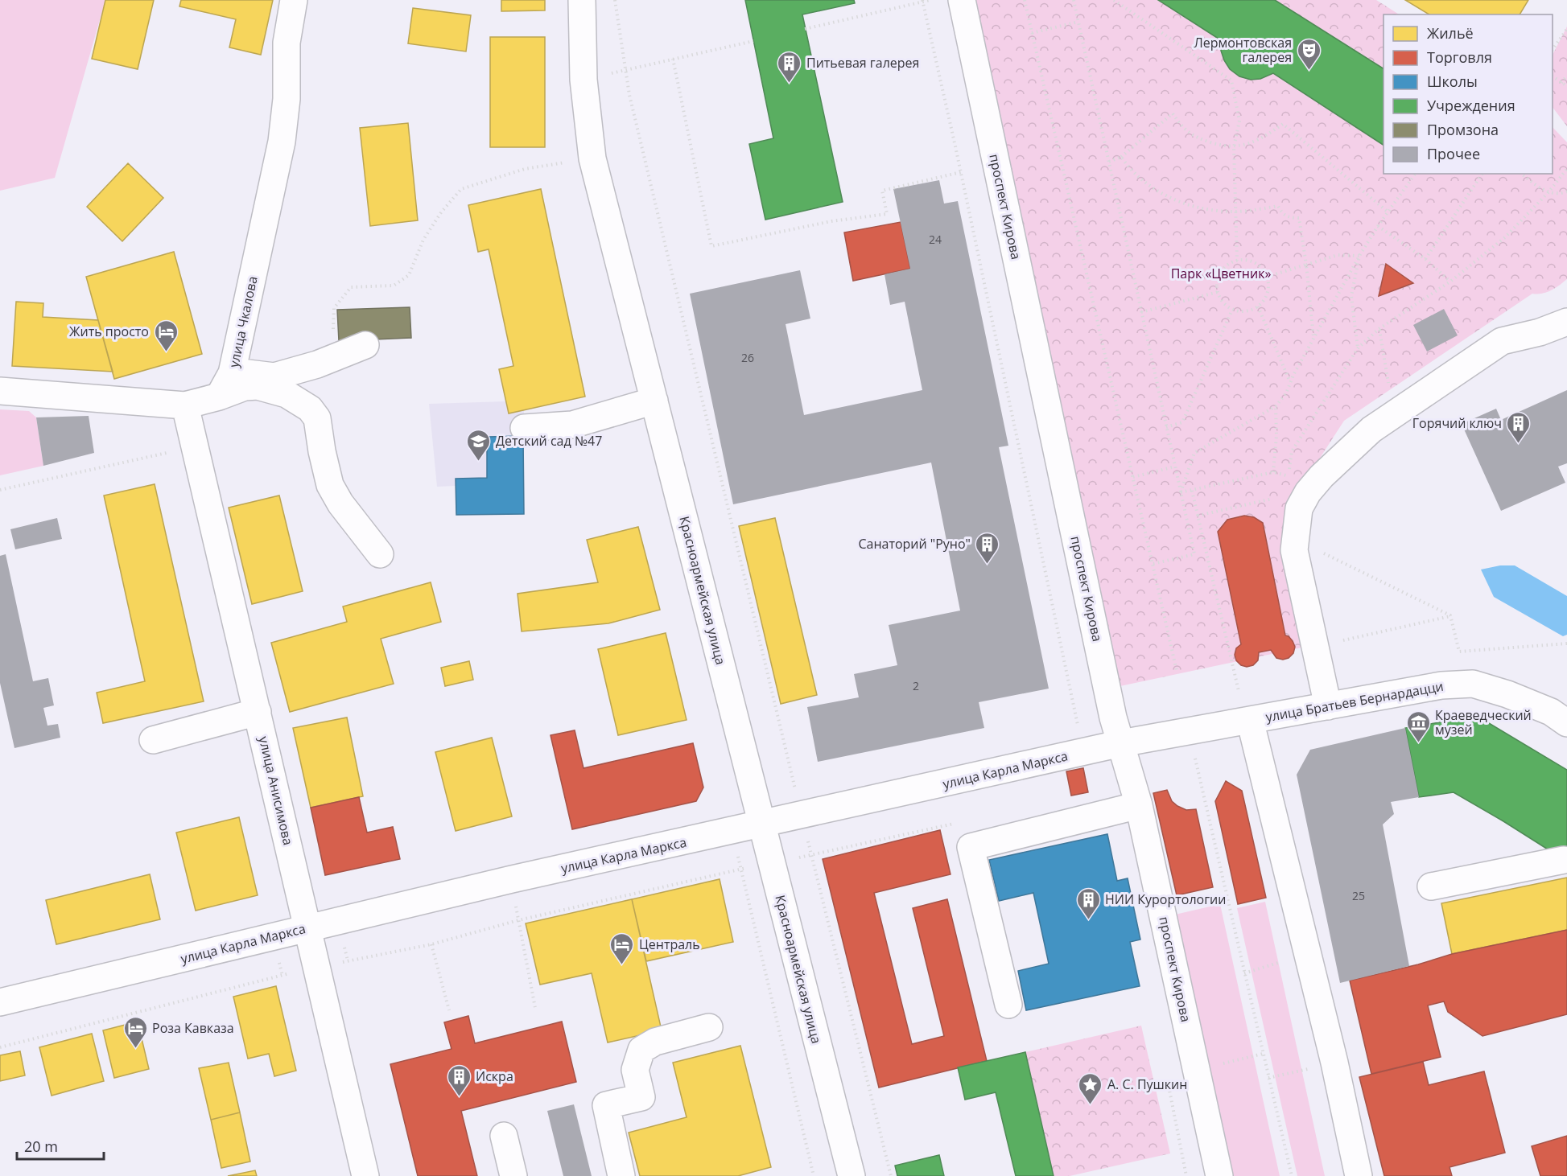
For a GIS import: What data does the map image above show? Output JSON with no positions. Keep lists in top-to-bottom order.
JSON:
{
  "streets": {
    "street": [
      "проспект Кирова",
      "улица Чкалова",
      "Красноармейская улица",
      "улица Братьев Бернардацци",
      "улица Карла Маркса",
      "улица Анисимова"
    ]
  },
  "crossings": [
    ["проспект Кирова", "улица Карла Маркса"],
    ["Красноармейская улица", "улица Карла Маркса"],
    ["улица Братьев Бернардацци", "улица Карла Маркса"],
    ["улица Карла Маркса", "улица Анисимова"]
  ],
  "parks": ["Парк «Цветник»"],
  "places": {
    "theatre": ["Лермонтовская галерея"],
    "building": [
      "Питьевая галерея",
      "Горячий ключ",
      "Санаторий \"Руно\"",
      "НИИ Курортологии",
      "Искра"
    ],
    "hotel": ["Жить просто", "Централь", "Роза Кавказа"],
    "school or university": ["Детский сад №47"],
    "museum": ["Краеведческий музей"],
    "place": ["А. С. Пушкин"]
  },
  "house_numbers": [
    "24",
    "26",
    "2",
    "25"
  ],
  "legend": [
    "Жильё",
    "Торговля",
    "Школы",
    "Учреждения",
    "Промзона",
    "Прочее"
  ],
  "scale_bar": "20 m"
}
